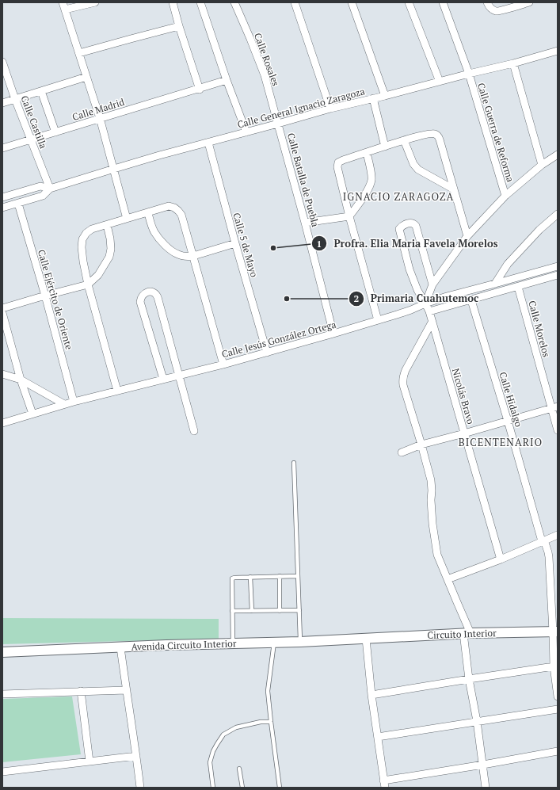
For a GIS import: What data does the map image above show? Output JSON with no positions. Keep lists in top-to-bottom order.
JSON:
{
  "streets": {
    "main road": ["Circuito Interior", "Avenida Circuito Interior"],
    "street": [
      "Calle Rosales",
      "Calle General Ignacio Zaragoza",
      "Calle Madrid",
      "Calle Castilla",
      "Calle Guerra de Reforma",
      "Calle Batalla de Puebla",
      "Calle 5 de Mayo",
      "Calle Ejército de Oriente",
      "Calle Morelos",
      "Calle Jesús González Ortega",
      "Nicolás Bravo",
      "Calle Hidalgo"
    ]
  },
  "crossings": [
    ["Calle Rosales", "Calle General Ignacio Zaragoza"],
    ["Calle Rosales", "Calle Batalla de Puebla"],
    ["Calle General Ignacio Zaragoza", "Calle Castilla"],
    ["Calle General Ignacio Zaragoza", "Calle Guerra de Reforma"],
    ["Calle General Ignacio Zaragoza", "Calle Batalla de Puebla"],
    ["Calle General Ignacio Zaragoza", "Calle 5 de Mayo"],
    ["Calle General Ignacio Zaragoza", "Calle Ejército de Oriente"],
    ["Calle Madrid", "Calle Castilla"],
    ["Calle Batalla de Puebla", "Calle Jesús González Ortega"],
    ["Calle 5 de Mayo", "Calle Jesús González Ortega"],
    ["Calle Ejército de Oriente", "Calle Jesús González Ortega"],
    ["Calle Jesús González Ortega", "Nicolás Bravo"],
    ["Calle Hidalgo", "Circuito Interior"],
    ["Circuito Interior", "Avenida Circuito Interior"]
  ],
  "districts": ["IGNACIO ZARAGOZA", "BICENTENARIO"],
  "places": ["Profra. Elia Maria Favela Morelos", "Primaria Cuahutemoc"]
}
